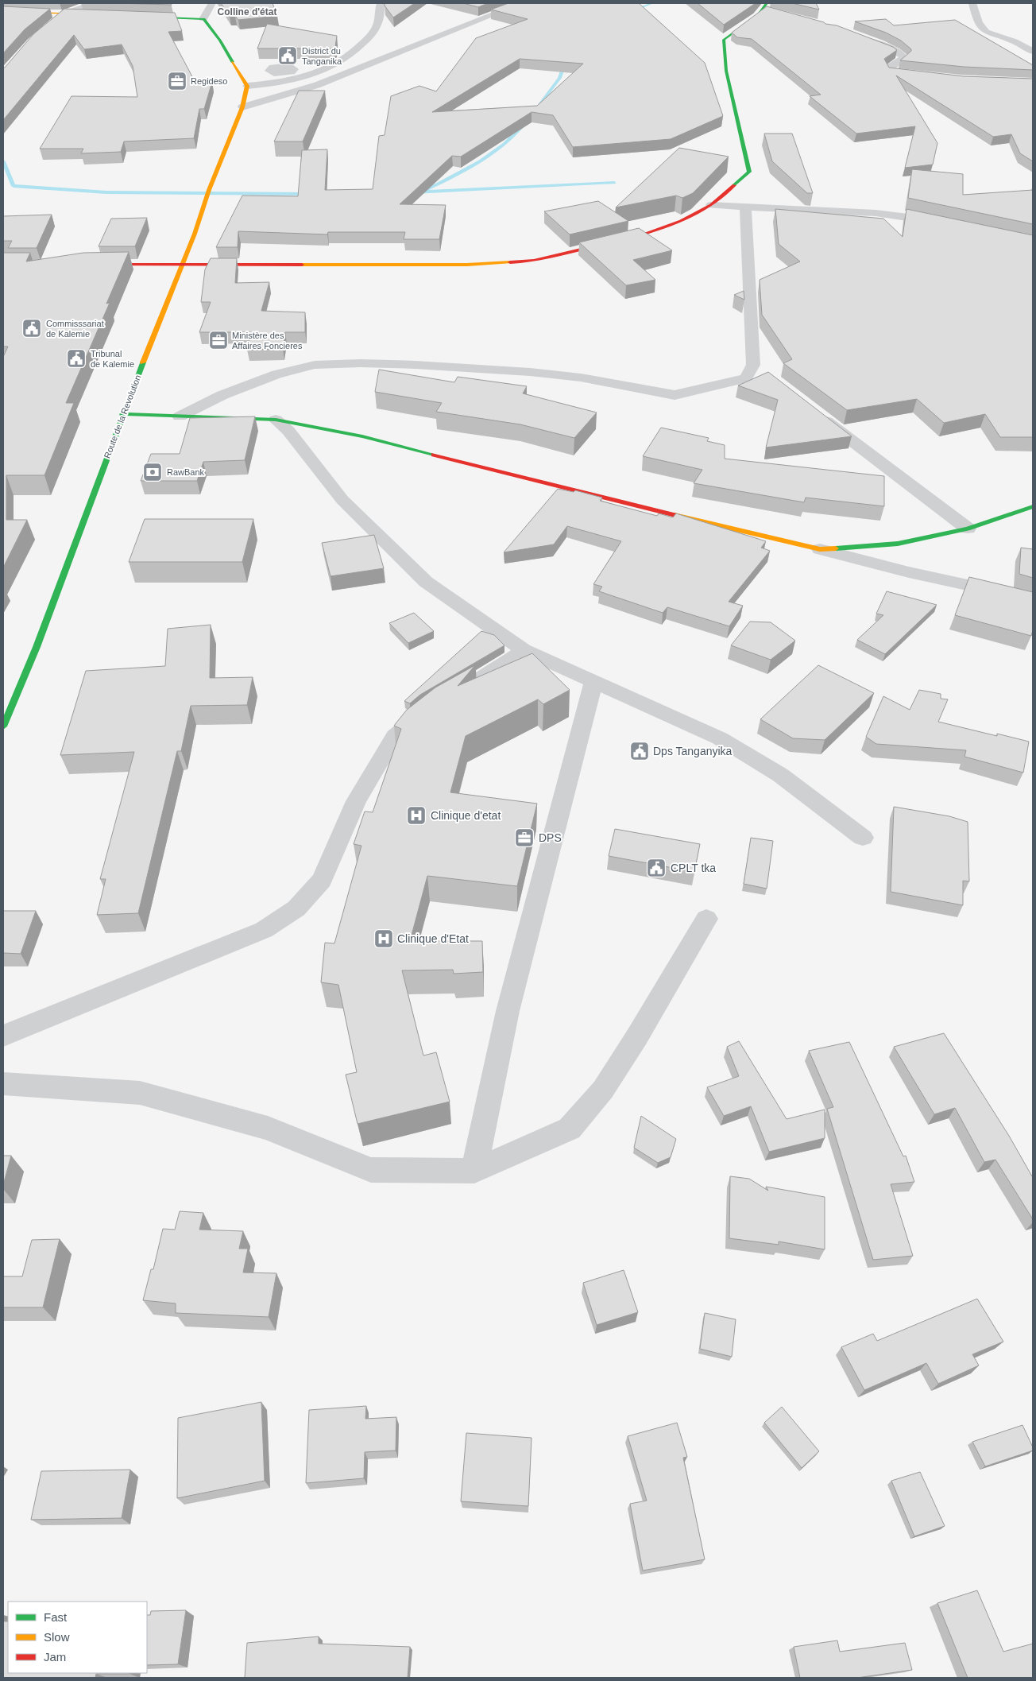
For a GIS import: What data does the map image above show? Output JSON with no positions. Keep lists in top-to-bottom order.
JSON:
{
  "streets": {
    "street": ["Route de la Revolution"]
  },
  "districts": ["Colline d'état"],
  "places": {
    "public building": [
      "District du Tanganika",
      "Commisssariat de Kalemie",
      "Tribunal de Kalemie",
      "Dps Tanganyika",
      "CPLT tka"
    ],
    "office": ["Regideso", "Ministère des Affaires Foncieres", "DPS"],
    "bank": ["RawBank"],
    "hospital": ["Clinique d'etat", "Clinique d'Etat"]
  },
  "legend": ["Fast", "Slow", "Jam"]
}
